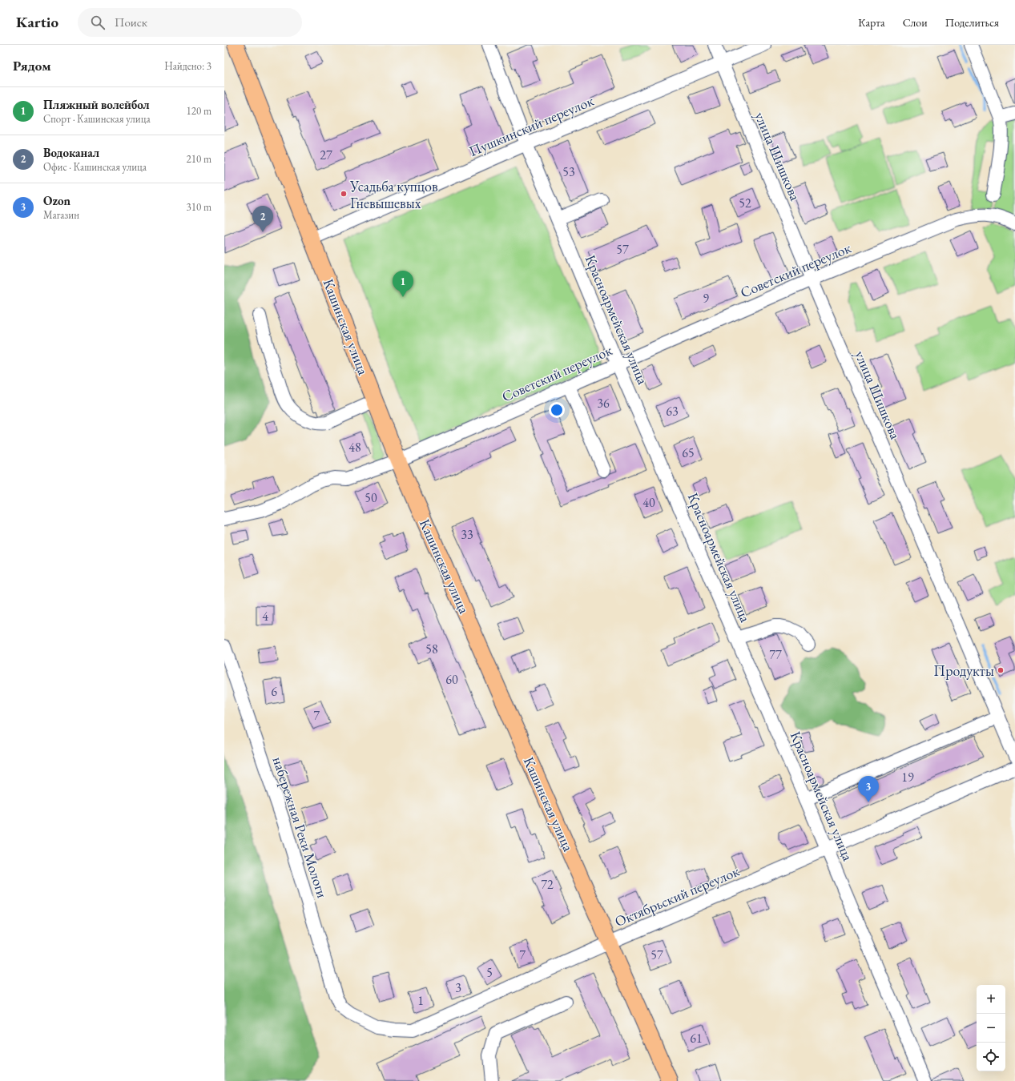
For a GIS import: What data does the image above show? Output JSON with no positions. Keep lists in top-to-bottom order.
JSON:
{
  "streets": {
    "main road": ["Кашинская улица"],
    "street": [
      "Пушкинский переулок",
      "улица Шишкова",
      "Советский переулок",
      "Красноармейская улица",
      "набережная Реки Мологи",
      "Октябрьский переулок"
    ]
  },
  "crossings": [
    ["Пушкинский переулок", "улица Шишкова"],
    ["Пушкинский переулок", "Красноармейская улица"],
    ["Пушкинский переулок", "Кашинская улица"],
    ["улица Шишкова", "Советский переулок"],
    ["Советский переулок", "Красноармейская улица"],
    ["Советский переулок", "Кашинская улица"],
    ["Красноармейская улица", "Октябрьский переулок"],
    ["Кашинская улица", "Октябрьский переулок"],
    ["набережная Реки Мологи", "Октябрьский переулок"]
  ],
  "places": ["Усадьба купцов Гневышевых", "Продукты"],
  "house_numbers": [
    "27",
    "53",
    "52",
    "57",
    "9",
    "36",
    "63",
    "48",
    "65",
    "50",
    "40",
    "33",
    "4",
    "58",
    "77",
    "60",
    "6",
    "7",
    "19",
    "72",
    "7",
    "57",
    "5",
    "3",
    "1",
    "61"
  ],
  "page": {
    "header": "Kartio",
    "search": "Поиск",
    "nav": ["Карта", "Слои", "Поделиться"],
    "heading": ["Рядом", "Найдено: 3"],
    "list": [
      {
        "mark": "1",
        "name": "Пляжный волейбол",
        "note": "Спорт · Кашинская улица",
        "value": "120 m"
      },
      {
        "mark": "2",
        "name": "Водоканал",
        "note": "Офис · Кашинская улица",
        "value": "210 m"
      },
      {
        "mark": "3",
        "name": "Ozon",
        "note": "Магазин",
        "value": "310 m"
      }
    ],
    "pins": ["2", "1", "3"],
    "map_buttons": ["+", "−"]
  }
}
